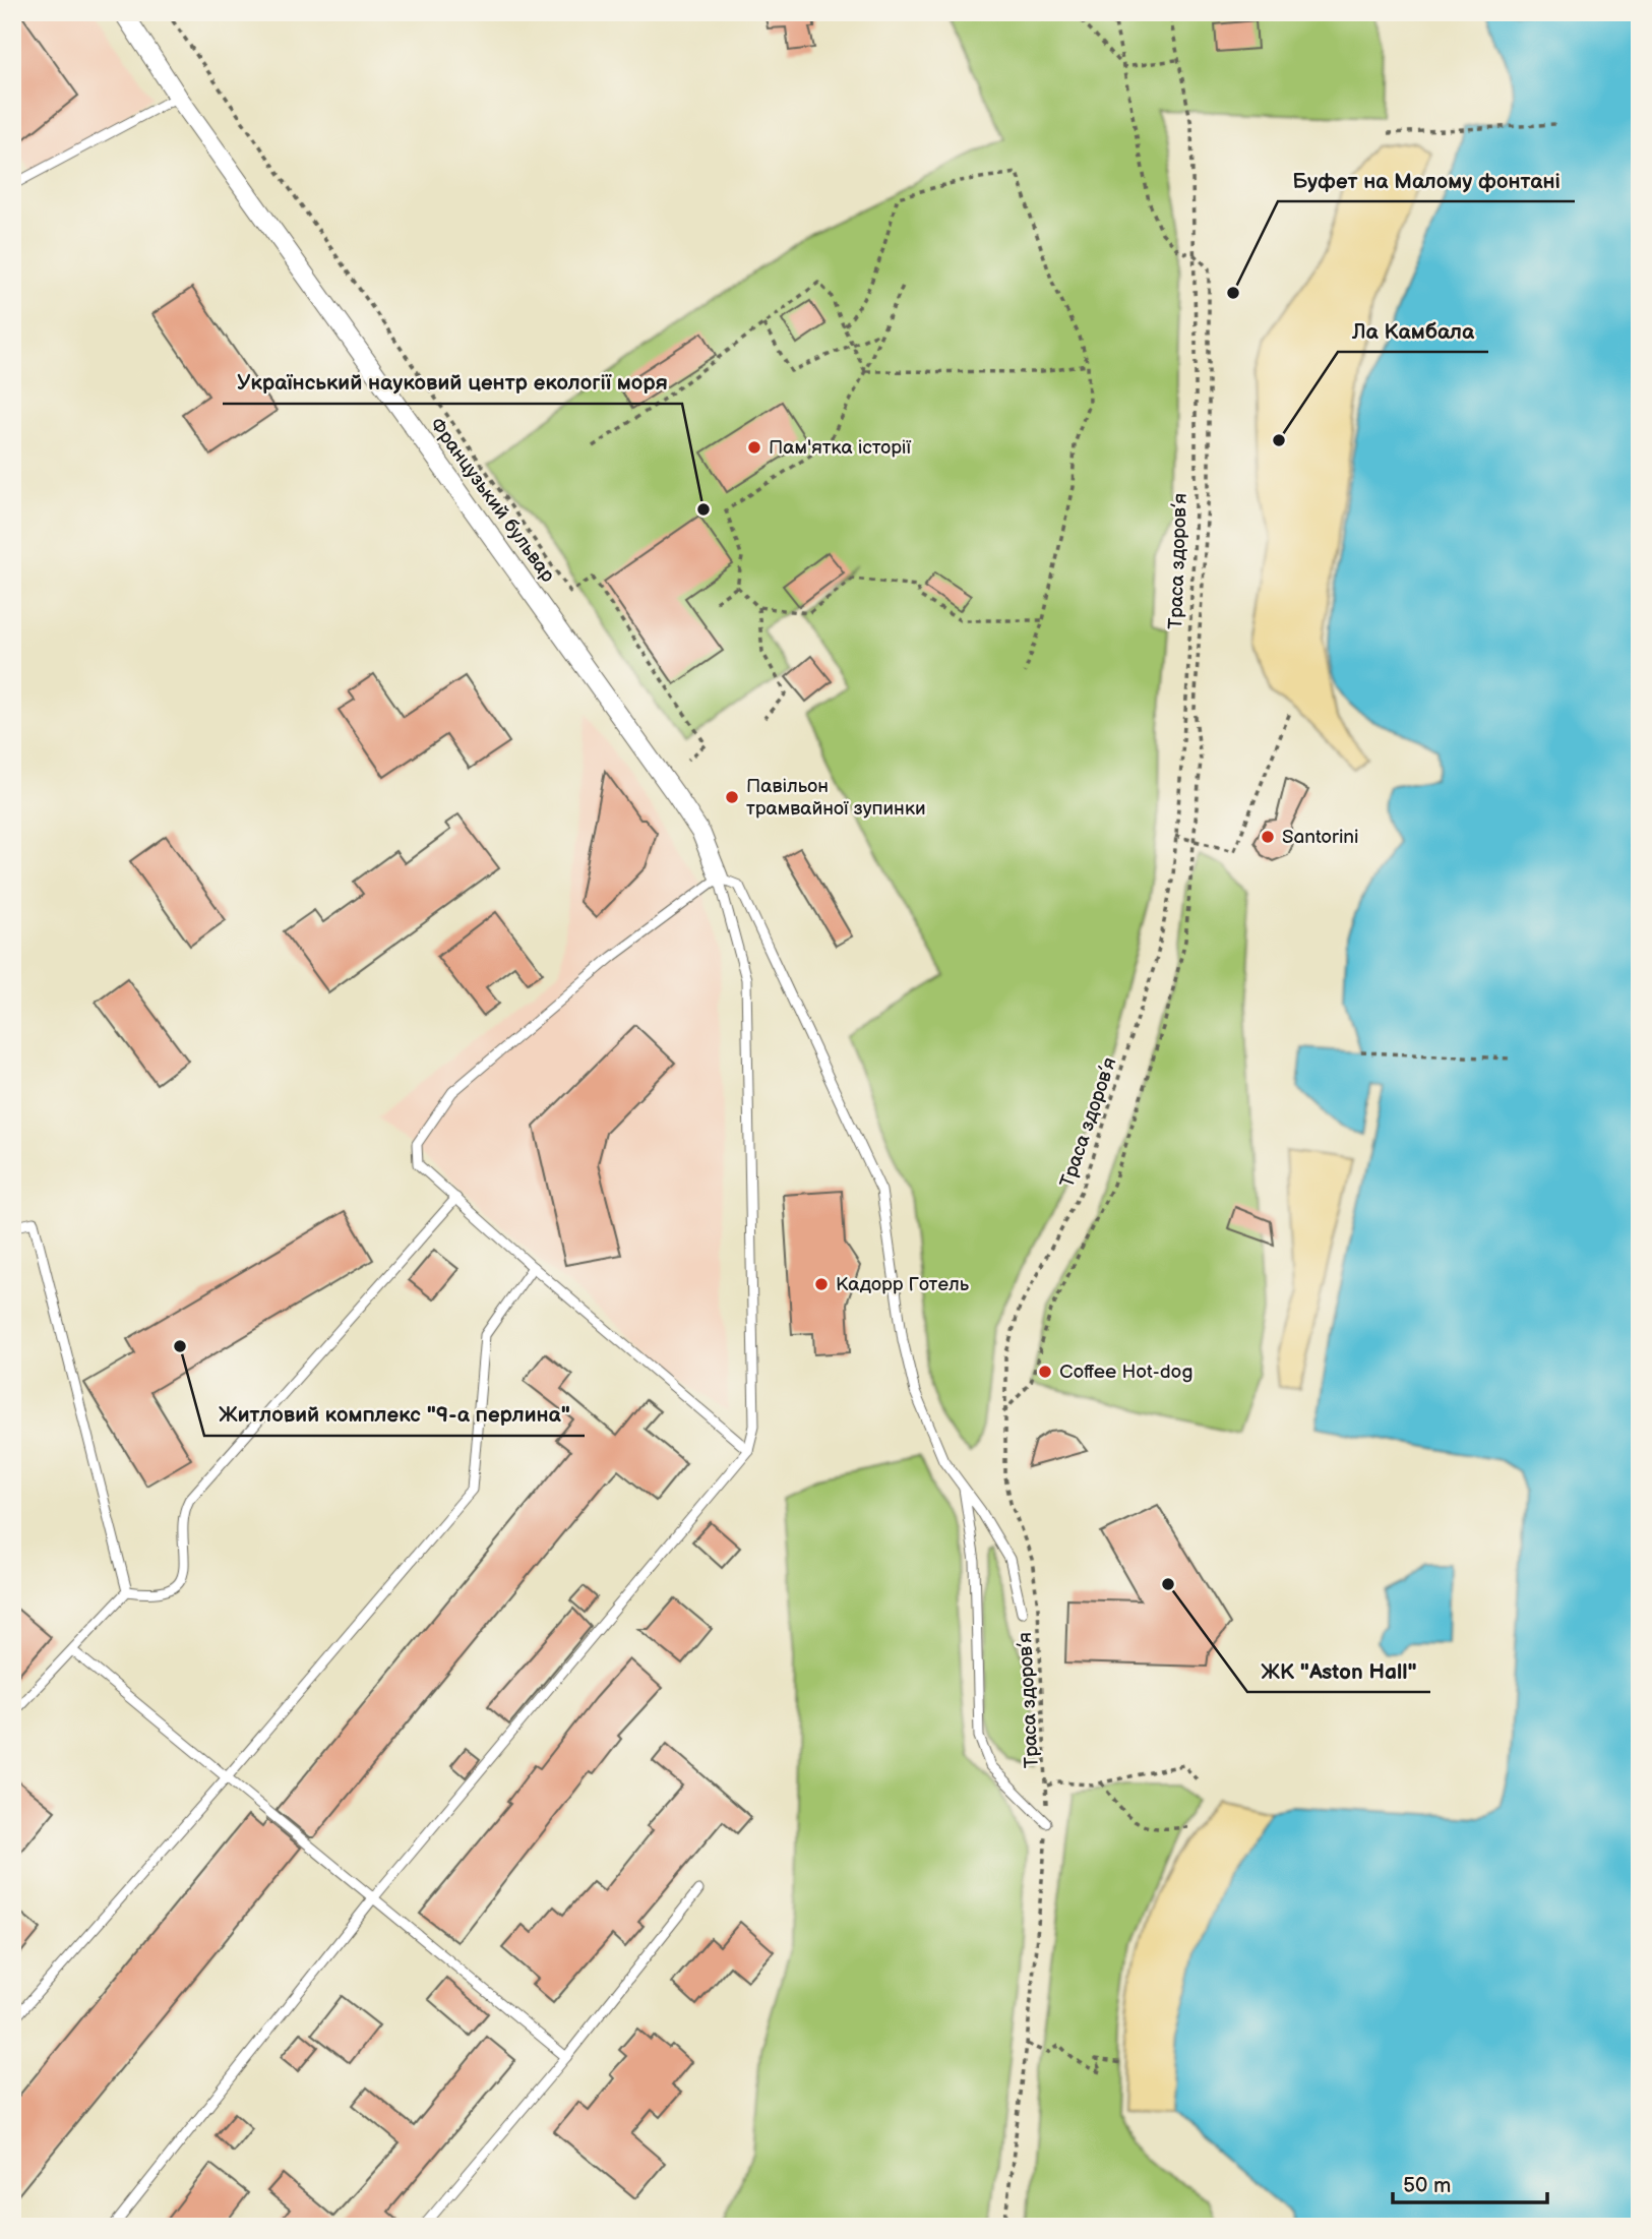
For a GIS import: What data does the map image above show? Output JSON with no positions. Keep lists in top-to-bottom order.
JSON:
{
  "streets": {
    "street": ["Французький бульвар"],
    "path": ["Траса здоров’я"]
  },
  "places": [
    "Буфет на Малому фонтані",
    "Ла Камбала",
    "Пам'ятка історії",
    "Український науковий центр екології моря",
    "Павільон трамвайної зупинки",
    "Santorini",
    "Кадорр Готель",
    "Житловий комплекс \"9-а перлина\"",
    "Coffee Hot-dog",
    "ЖК \"Aston Hall\""
  ],
  "scale_bar": "50 m"
}
